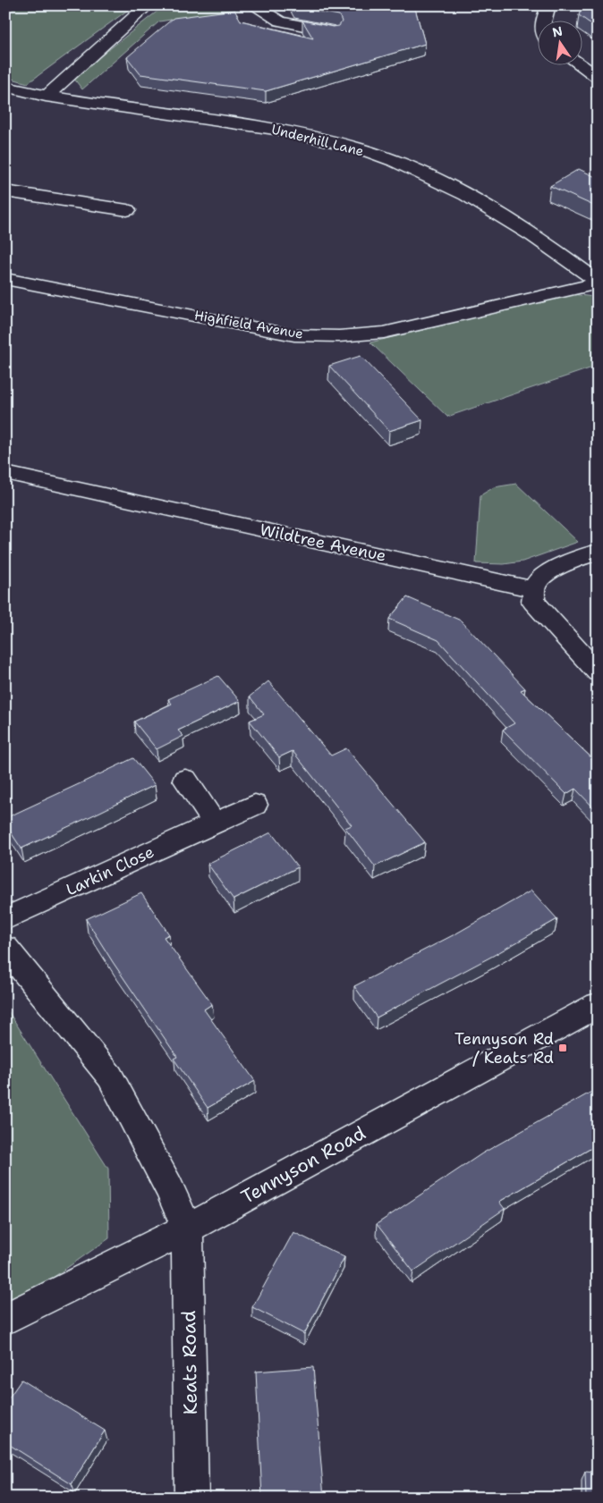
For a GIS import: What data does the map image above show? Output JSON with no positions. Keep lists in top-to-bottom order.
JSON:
{
  "streets": {
    "street": [
      "Underhill Lane",
      "Highfield Avenue",
      "Wildtree Avenue",
      "Larkin Close",
      "Tennyson Road",
      "Keats Road"
    ]
  },
  "crossings": [
    ["Underhill Lane", "Highfield Avenue"],
    ["Tennyson Road", "Keats Road"]
  ],
  "places": {
    "transit": ["Tennyson Rd / Keats Rd"]
  },
  "north": "top"
}
